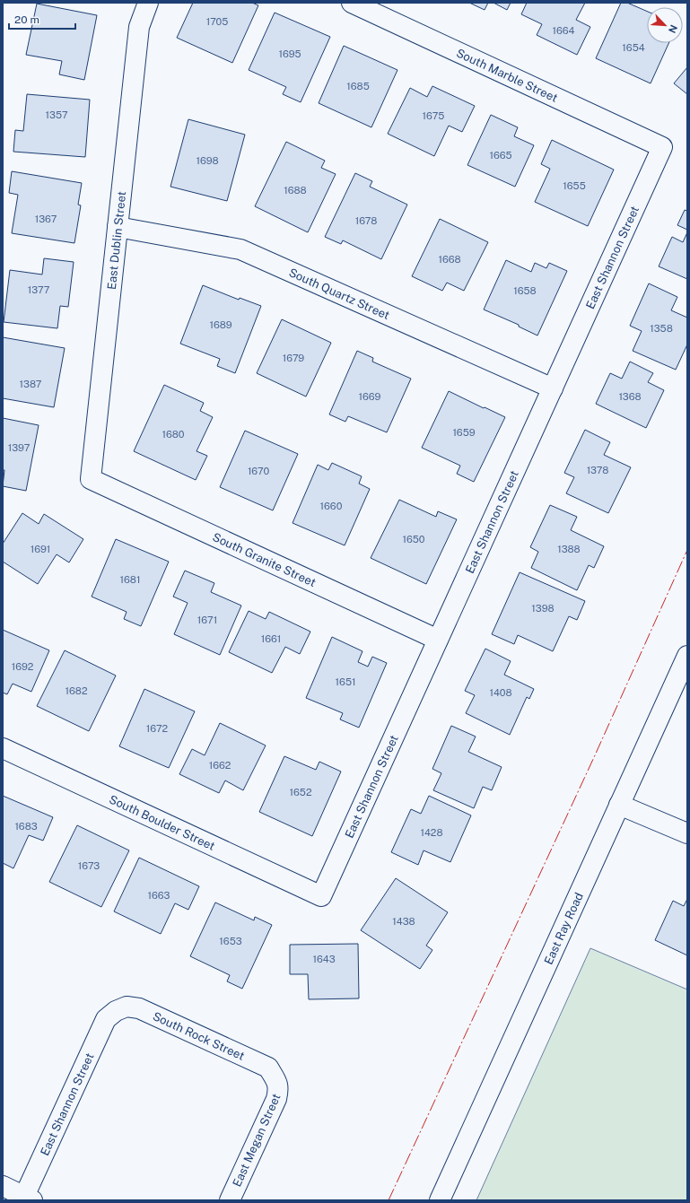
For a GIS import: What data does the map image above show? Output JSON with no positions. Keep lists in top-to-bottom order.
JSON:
{
  "streets": {
    "street": [
      "South Marble Street",
      "East Dublin Street",
      "East Shannon Street",
      "South Quartz Street",
      "South Granite Street",
      "South Boulder Street",
      "East Ray Road",
      "South Rock Street",
      "East Megan Street"
    ]
  },
  "crossings": [
    ["South Marble Street", "East Shannon Street"],
    ["East Dublin Street", "South Quartz Street"],
    ["East Dublin Street", "South Granite Street"],
    ["East Shannon Street", "South Quartz Street"],
    ["East Shannon Street", "South Granite Street"],
    ["East Shannon Street", "South Boulder Street"],
    ["East Shannon Street", "South Rock Street"],
    ["South Rock Street", "East Megan Street"]
  ],
  "house_numbers": [
    "1705",
    "1664",
    "1654",
    "1695",
    "1685",
    "1357",
    "1675",
    "1665",
    "1698",
    "1655",
    "1688",
    "1367",
    "1678",
    "1668",
    "1377",
    "1658",
    "1689",
    "1358",
    "1679",
    "1387",
    "1669",
    "1368",
    "1659",
    "1680",
    "1397",
    "1378",
    "1670",
    "1660",
    "1650",
    "1691",
    "1388",
    "1681",
    "1398",
    "1671",
    "1661",
    "1692",
    "1651",
    "1682",
    "1408",
    "1672",
    "1662",
    "1652",
    "1683",
    "1428",
    "1673",
    "1663",
    "1438",
    "1653",
    "1643"
  ],
  "scale_bar": "20 m",
  "north": "bottom right"
}
